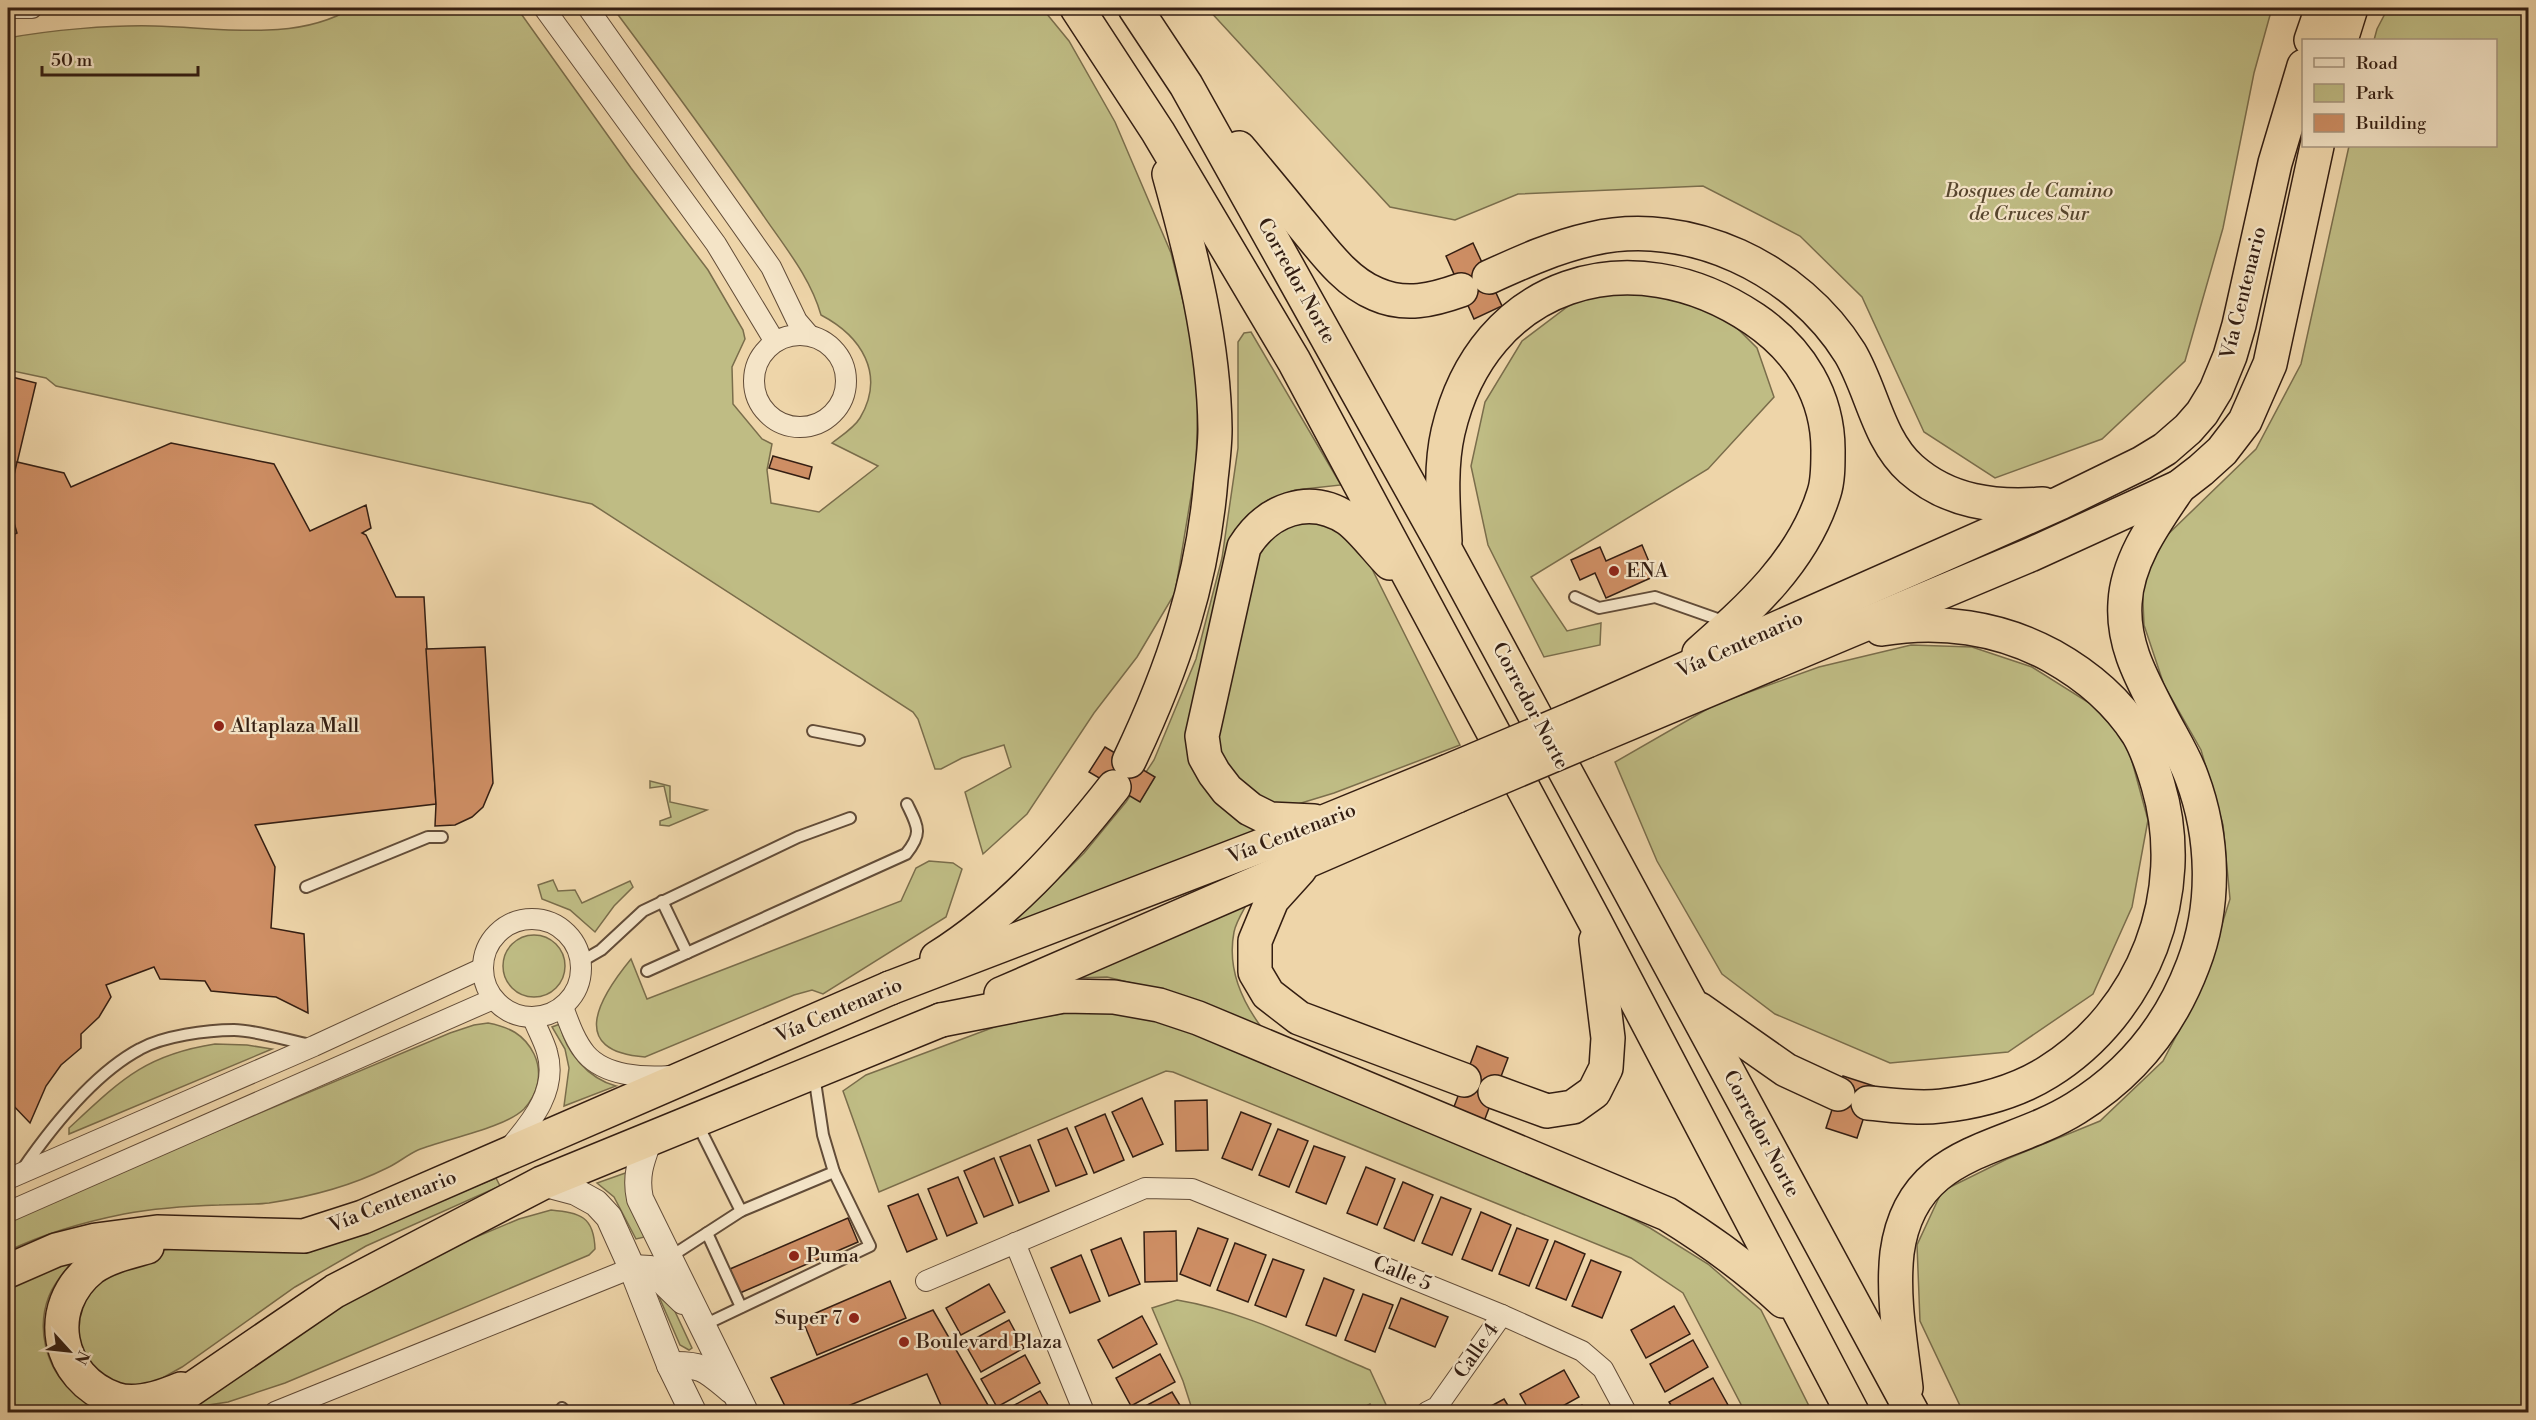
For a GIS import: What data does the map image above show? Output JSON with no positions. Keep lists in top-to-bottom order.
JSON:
{
  "streets": {
    "highway": ["Corredor Norte", "Vía Centenario"],
    "street": ["Calle 5", "Calle 4"]
  },
  "crossings": [
    ["Calle 5", "Calle 4"]
  ],
  "parks": ["Bosques de Camino de Cruces Sur"],
  "places": [
    "ENA",
    "Altaplaza Mall",
    "Puma",
    "Super 7",
    "Boulevard Plaza"
  ],
  "legend": ["Road", "Park", "Building"],
  "scale_bar": "50 m",
  "north": "bottom right"
}
